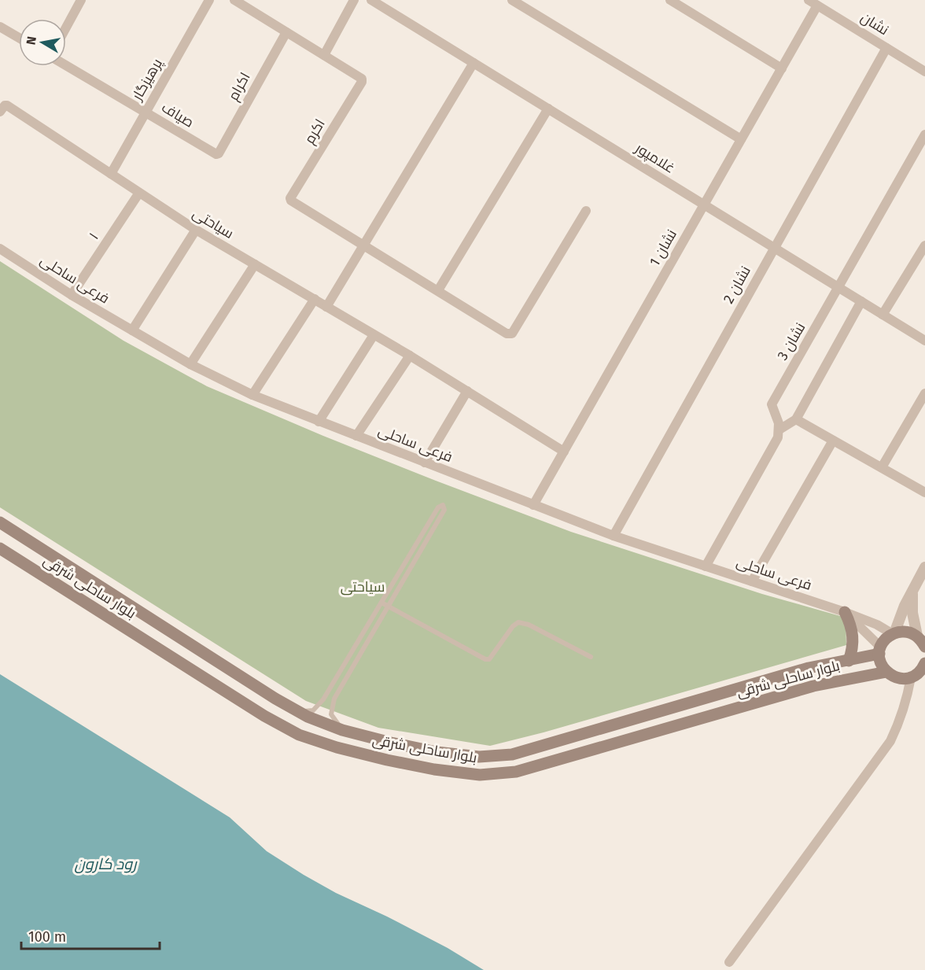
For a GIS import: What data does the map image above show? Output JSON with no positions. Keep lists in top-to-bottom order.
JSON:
{
  "streets": {
    "main road": ["بلوار ساحلی شرقی"],
    "street": [
      "نشان",
      "پرهیزگار",
      "اکرام",
      "صیاف",
      "اکرم",
      "غلامپور",
      "سیاحتی",
      "۱",
      "نشان 1",
      "فرعی ساحلی",
      "نشان 2",
      "نشان 3"
    ]
  },
  "crossings": [
    ["نشان", "نشان 1"],
    ["نشان", "نشان 2"],
    ["پرهیزگار", "صیاف"],
    ["پرهیزگار", "سیاحتی"],
    ["اکرام", "صیاف"],
    ["غلامپور", "نشان 1"],
    ["غلامپور", "نشان 2"],
    ["غلامپور", "نشان 3"],
    ["سیاحتی", "۱"],
    ["سیاحتی", "نشان 1"],
    ["۱", "فرعی ساحلی"],
    ["نشان 1", "فرعی ساحلی"],
    ["فرعی ساحلی", "نشان 2"],
    ["فرعی ساحلی", "بلوار ساحلی شرقی"]
  ],
  "water": ["رود کارون"],
  "parks": ["سیاحتی"],
  "scale_bar": "100 m",
  "north": "left"
}
